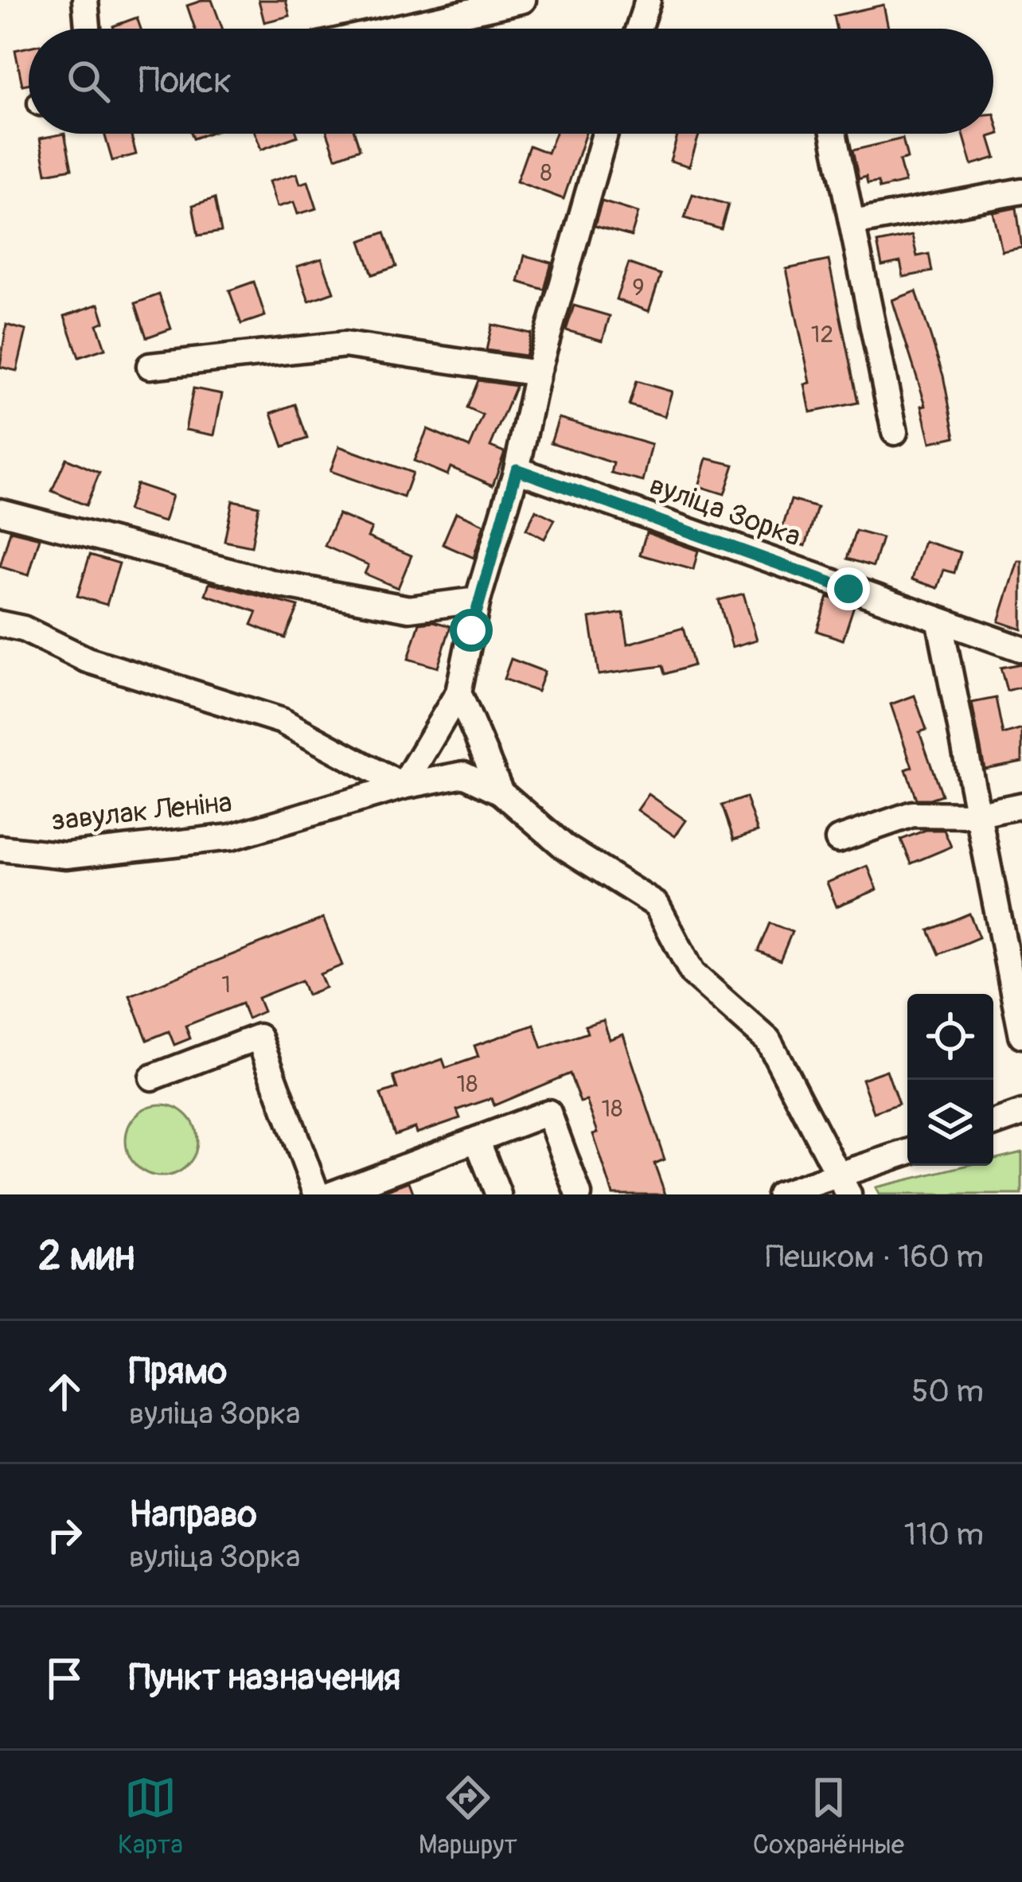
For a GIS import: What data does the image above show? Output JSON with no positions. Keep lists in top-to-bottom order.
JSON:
{
  "streets": {
    "street": ["вуліца Зорка", "завулак Леніна"]
  },
  "house_numbers": [
    "8",
    "9",
    "12",
    "1",
    "18",
    "18"
  ],
  "page": {
    "search": "Поиск",
    "heading": ["2 мин", "Пешком · 160 m"],
    "list": [
      ["Прямо", "вуліца Зорка", "50 m"],
      ["Направо", "вуліца Зорка", "110 m"],
      "Пункт назначения"
    ],
    "nav": ["Карта", "Маршрут", "Сохранённые"]
  }
}
